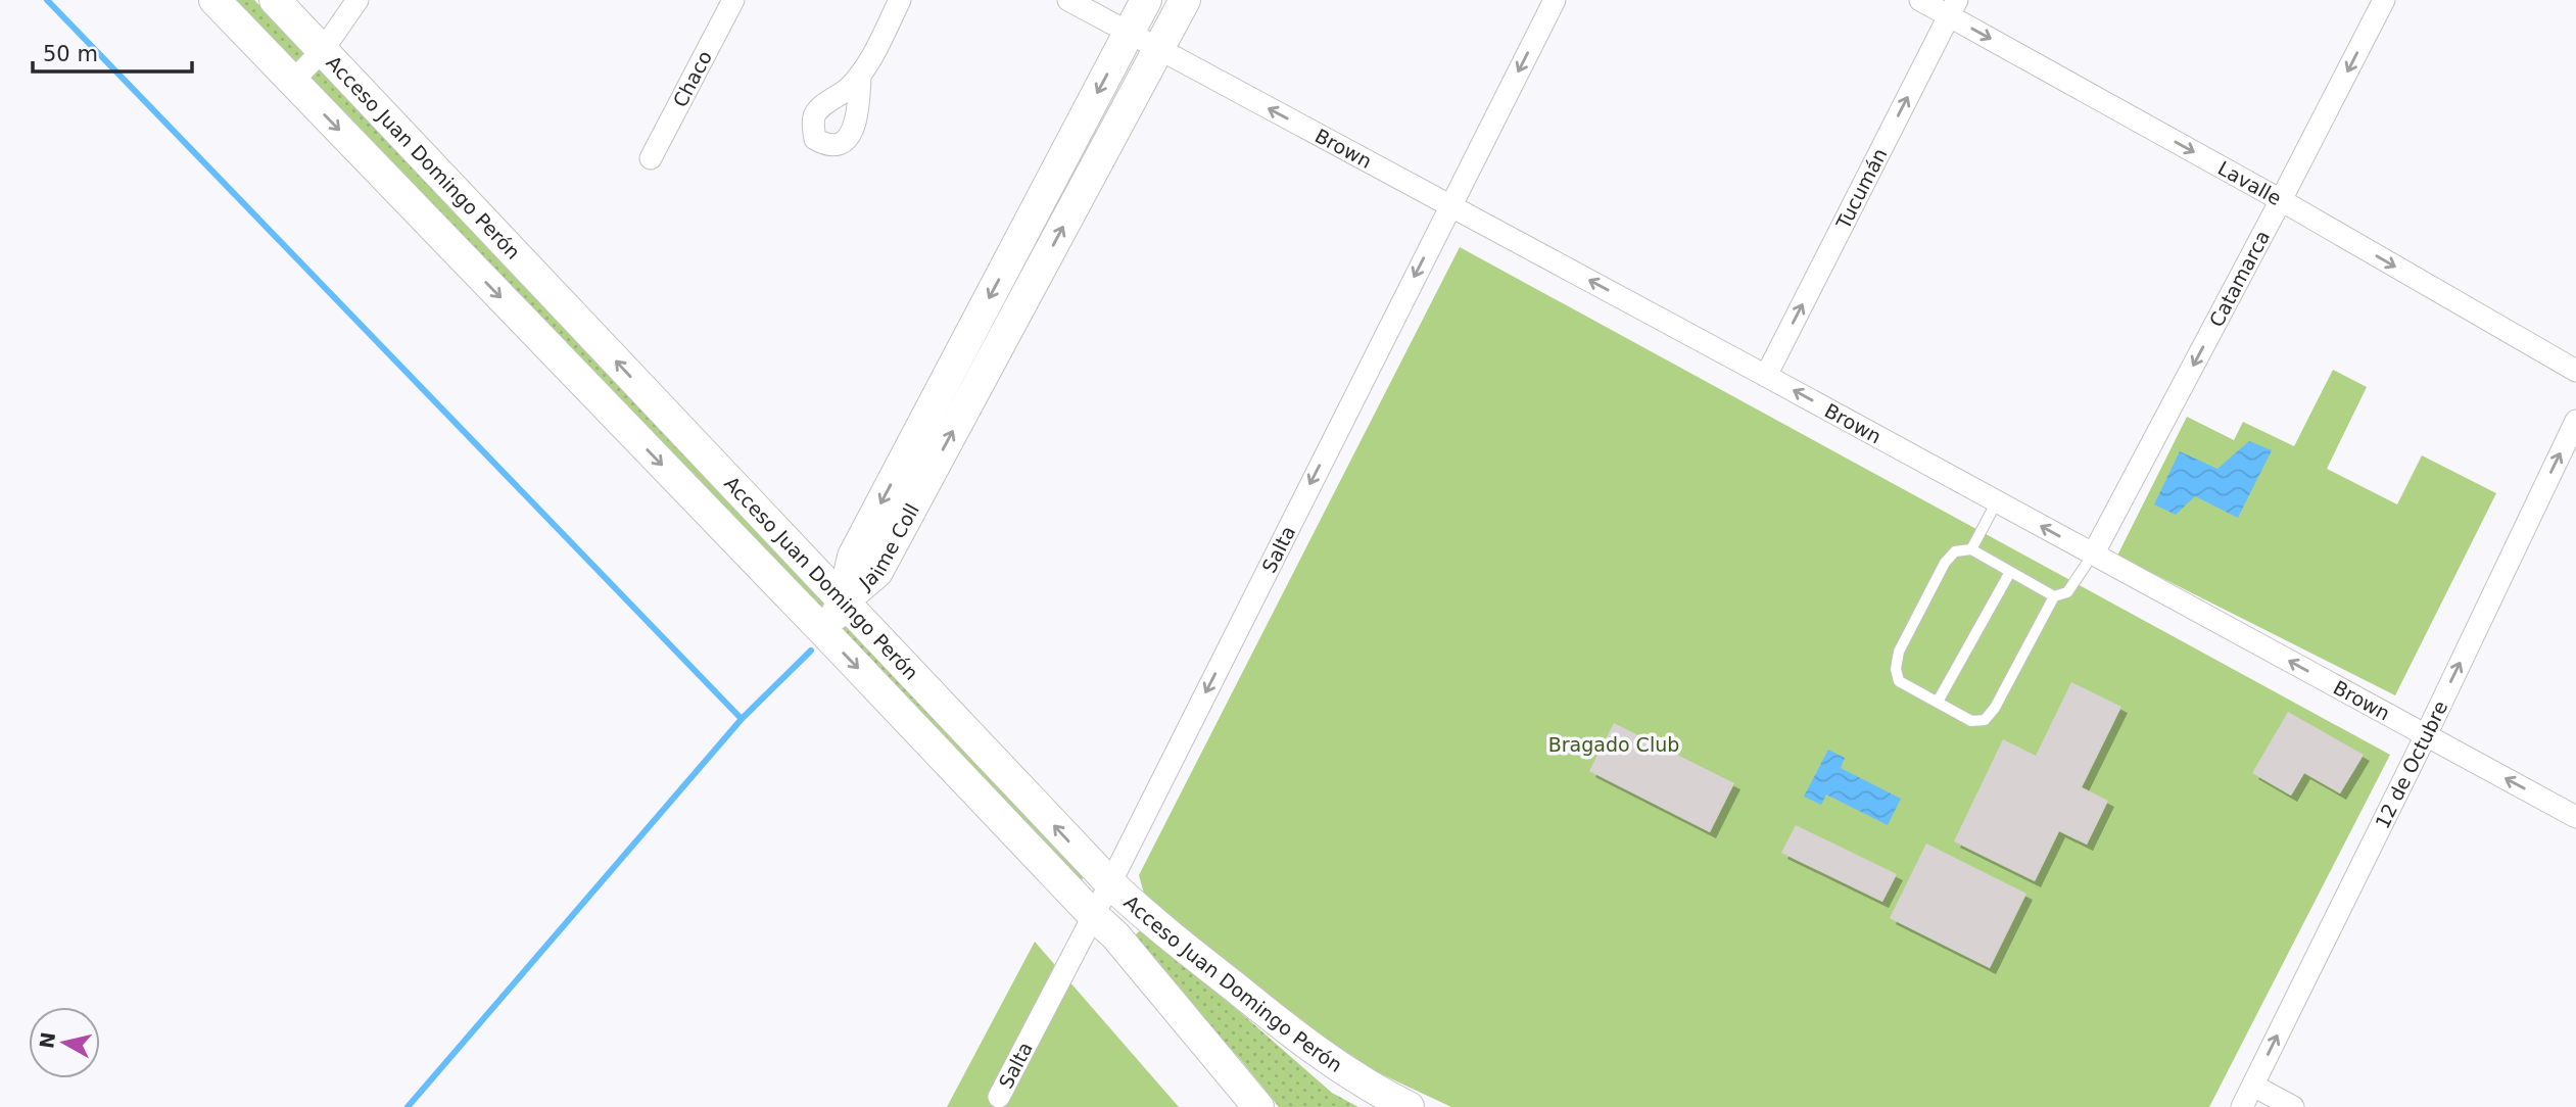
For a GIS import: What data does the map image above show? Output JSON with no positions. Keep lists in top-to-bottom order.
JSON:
{
  "streets": {
    "main road": ["Acceso Juan Domingo Perón", "Jaime Coll"],
    "street": [
      "Chaco",
      "Brown",
      "Lavalle",
      "Tucumán",
      "Catamarca",
      "Salta",
      "12 de Octubre"
    ]
  },
  "crossings": [
    ["Brown", "Tucumán"],
    ["Brown", "Catamarca"],
    ["Brown", "Jaime Coll"],
    ["Brown", "Salta"],
    ["Brown", "12 de Octubre"],
    ["Acceso Juan Domingo Perón", "Jaime Coll"],
    ["Acceso Juan Domingo Perón", "Salta"],
    ["Lavalle", "Tucumán"],
    ["Lavalle", "Catamarca"]
  ],
  "one_way": [
    "Brown",
    "Lavalle",
    "Tucumán",
    "Catamarca",
    "Salta",
    "12 de Octubre"
  ],
  "parks": ["Bragado Club"],
  "scale_bar": "50 m",
  "north": "left"
}
